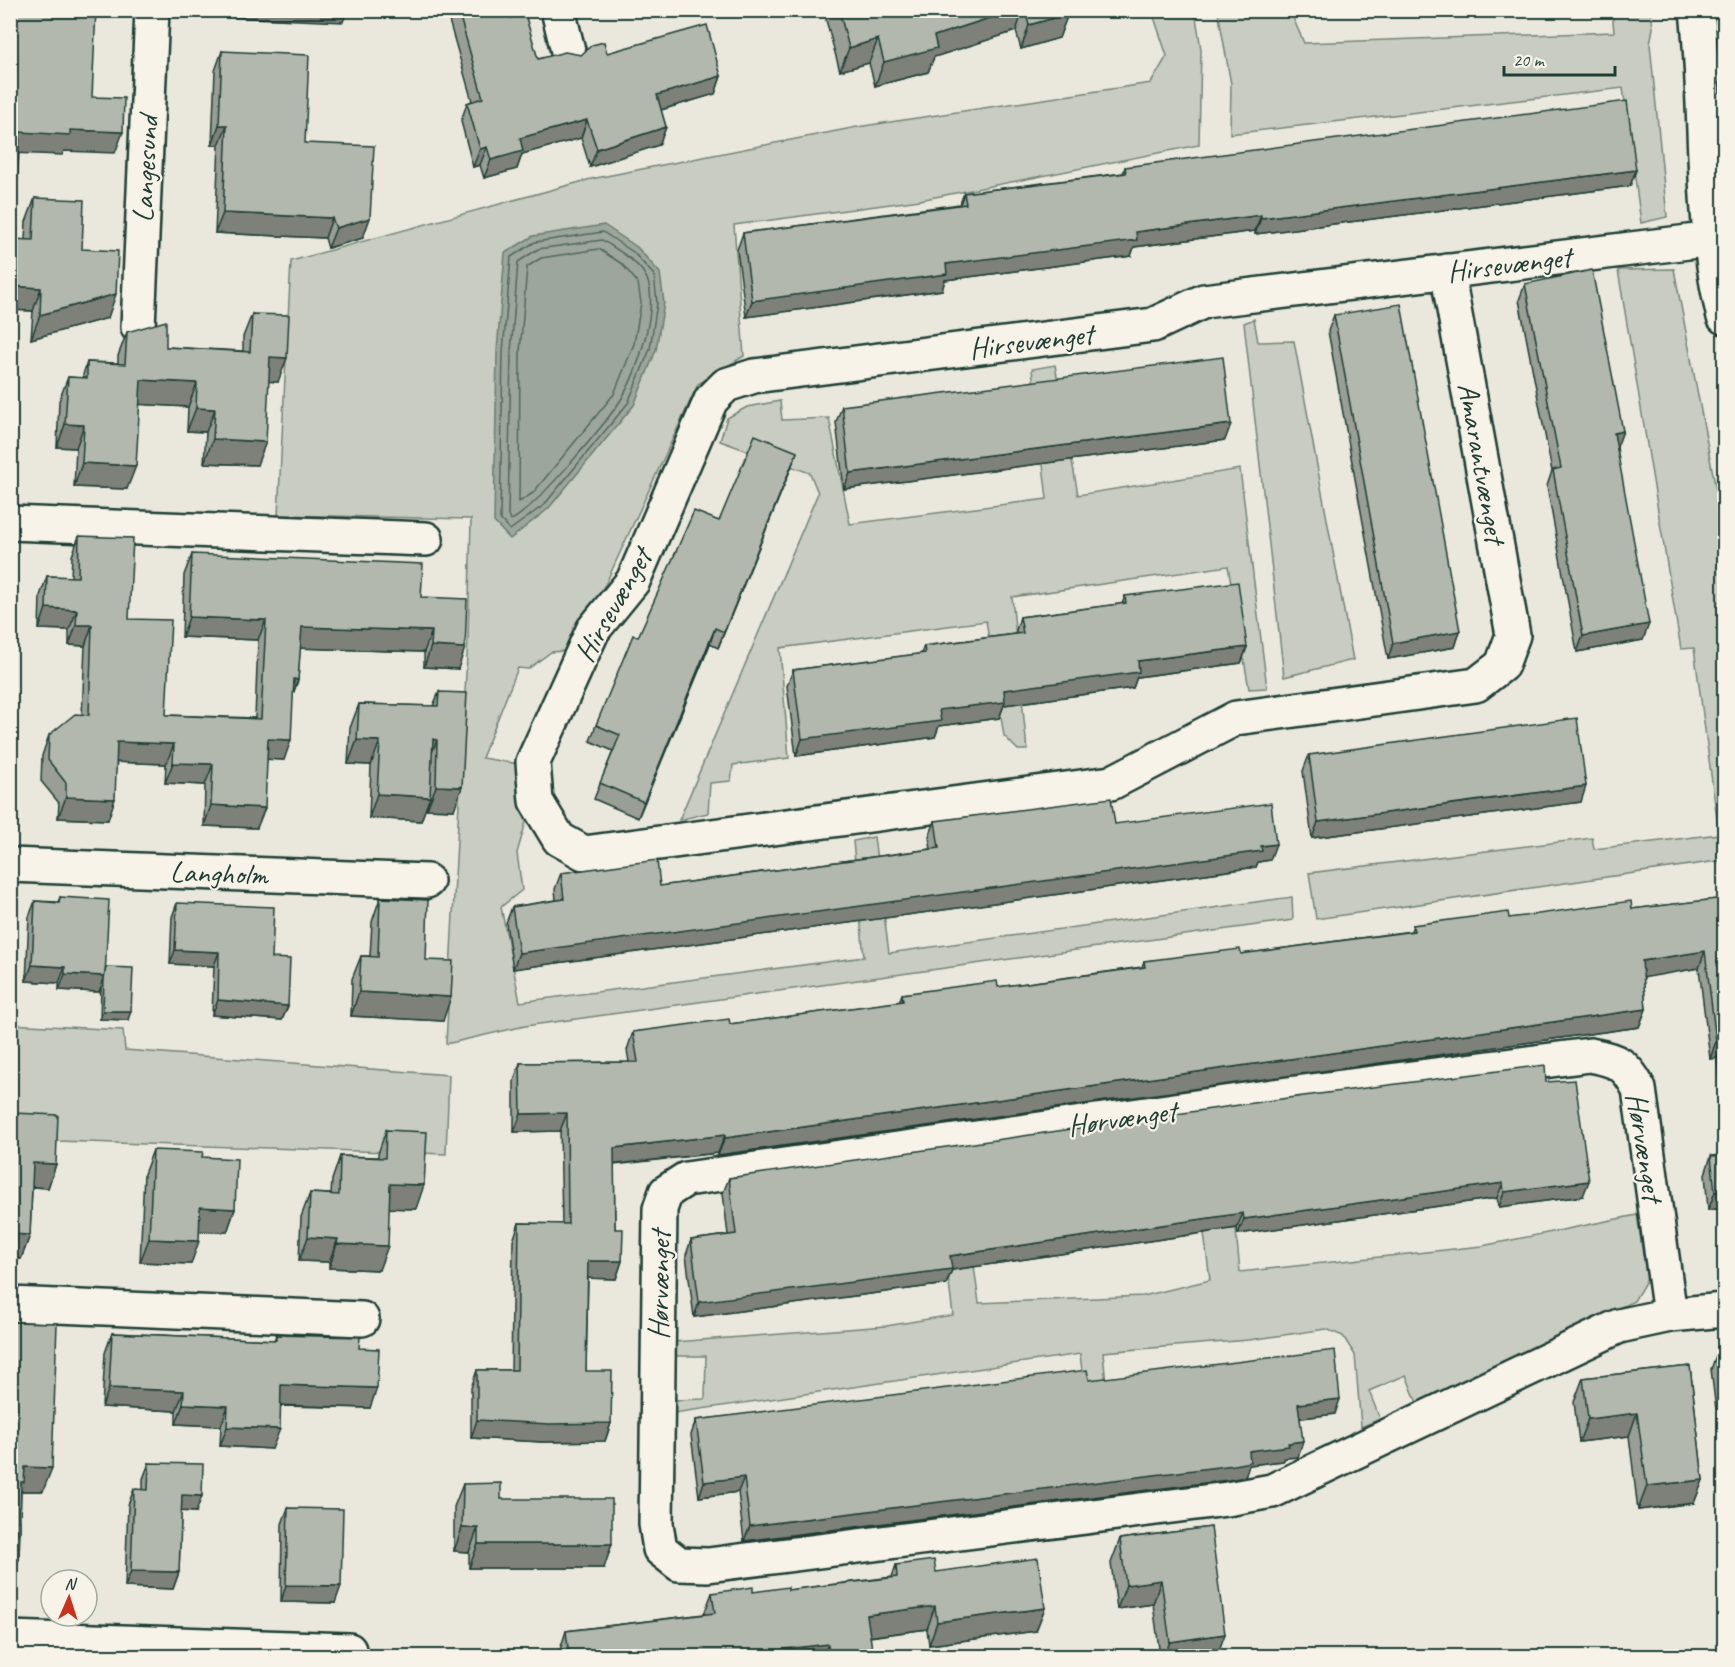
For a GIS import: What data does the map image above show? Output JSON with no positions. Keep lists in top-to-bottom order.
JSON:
{
  "streets": {
    "street": [
      "Langesund",
      "Hirsevænget",
      "Amarantvænget",
      "Langholm",
      "Hørvænget"
    ]
  },
  "crossings": [
    ["Hirsevænget", "Amarantvænget"]
  ],
  "scale_bar": "20 m",
  "north": "top"
}
